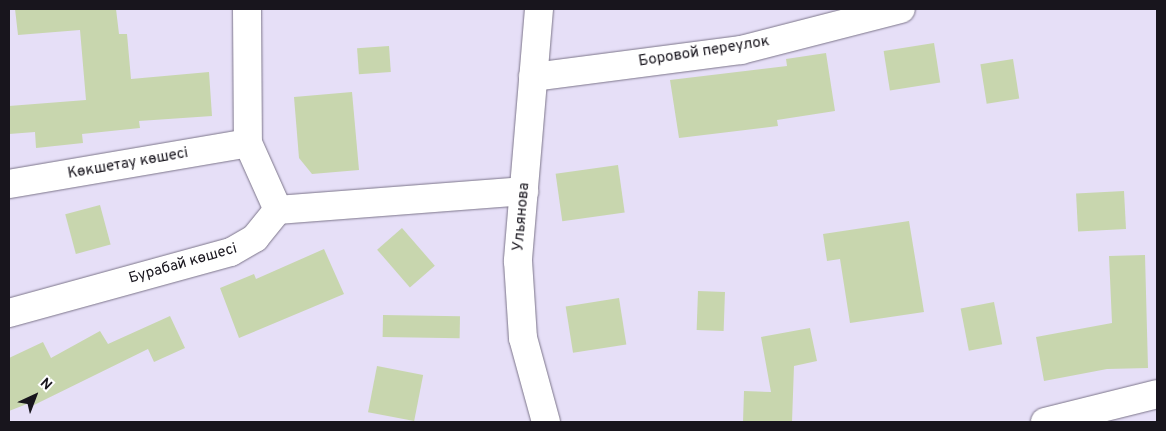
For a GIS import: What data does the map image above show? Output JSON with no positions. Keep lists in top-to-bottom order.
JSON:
{
  "streets": {
    "street": [
      "Боровой переулок",
      "Көкшетау көшесі",
      "Ульянова",
      "Бурабай көшесі"
    ]
  },
  "crossings": [
    ["Боровой переулок", "Ульянова"]
  ],
  "north": "top right"
}
